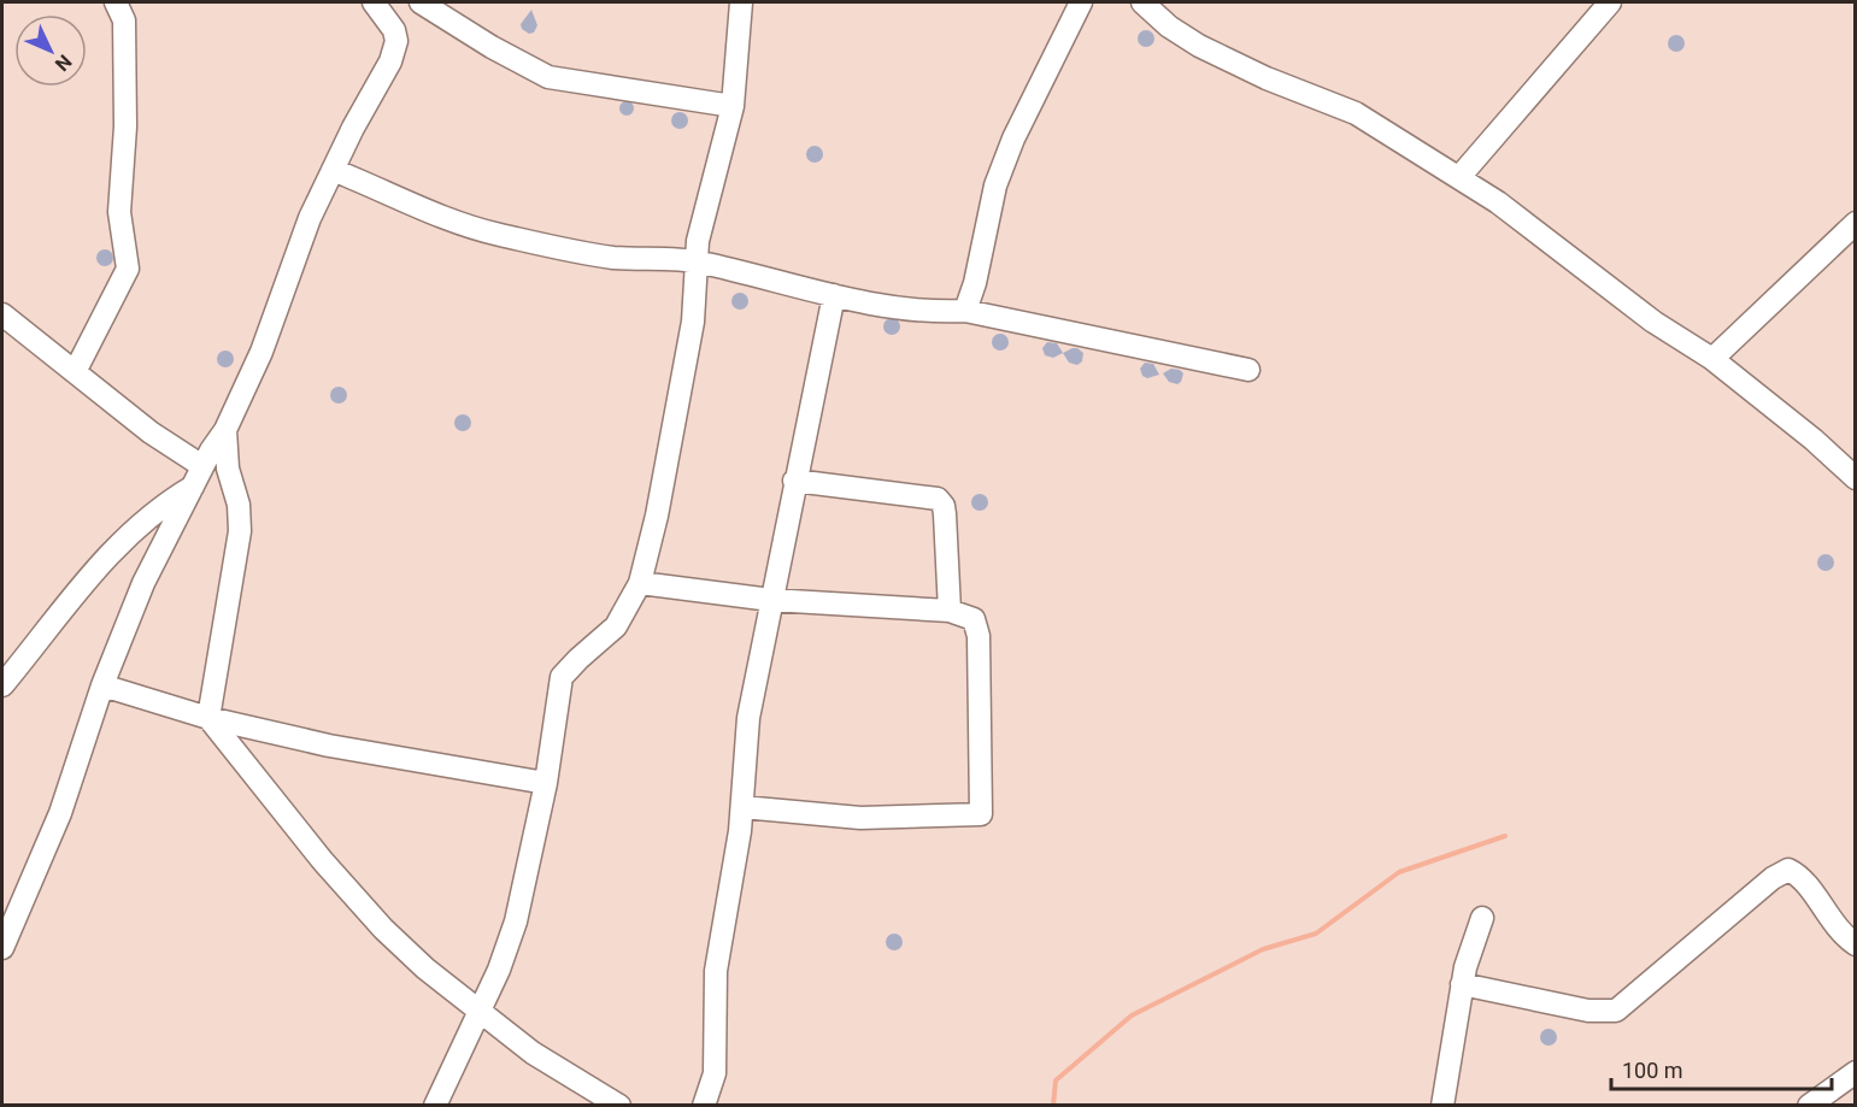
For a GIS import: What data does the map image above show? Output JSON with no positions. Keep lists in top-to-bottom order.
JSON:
{
  "scale_bar": "100 m",
  "north": "bottom right"
}
